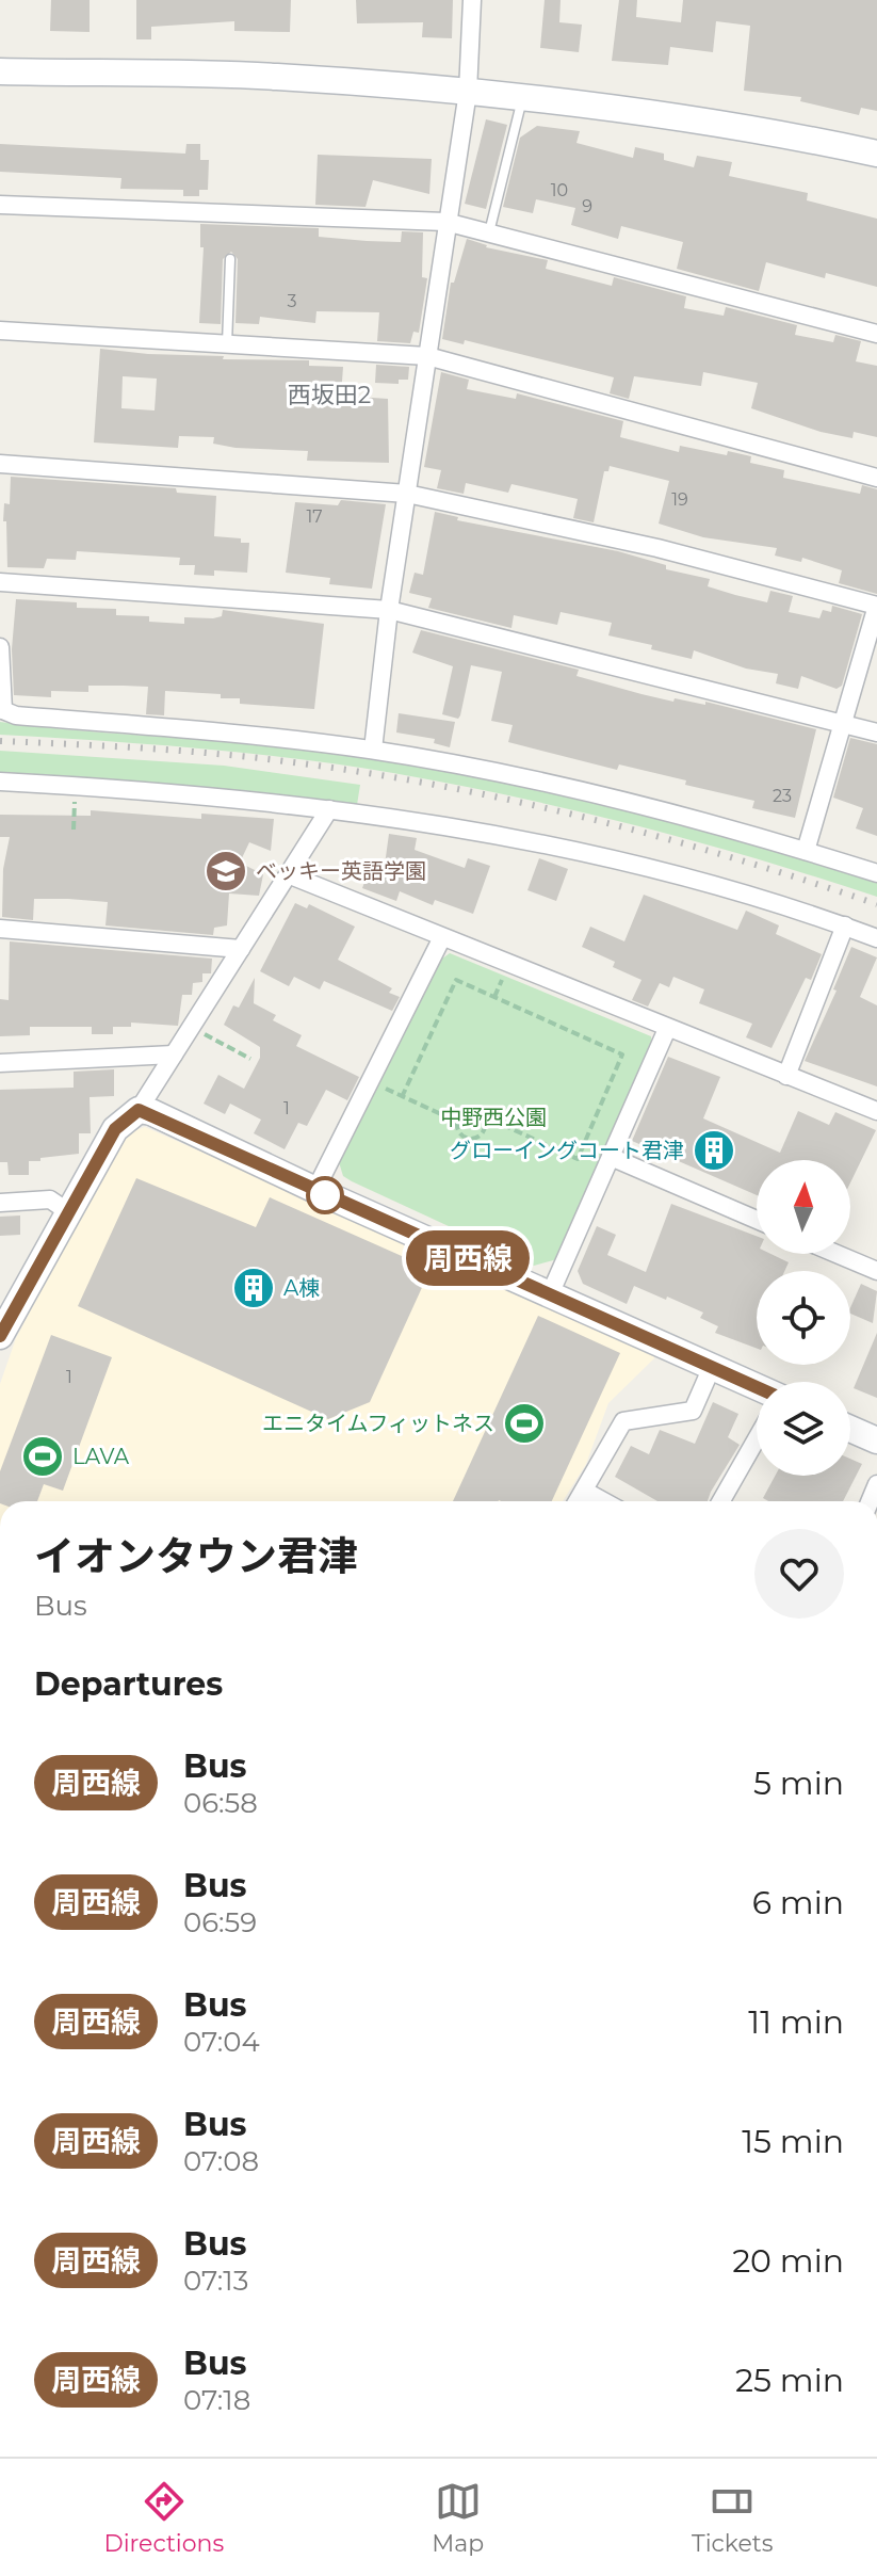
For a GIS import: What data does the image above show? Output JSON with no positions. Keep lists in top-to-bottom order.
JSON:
{
  "districts": ["西坂田2"],
  "parks": ["中野西公園"],
  "places": {
    "school or university": ["ベッキー英語学園"],
    "building": ["グローイングコート君津", "A棟"],
    "sports": ["エニタイムフィットネス", "LAVA"]
  },
  "lines": ["bus line 周西線"],
  "house_numbers": [
    "10",
    "9",
    "3",
    "19",
    "17",
    "23",
    "1",
    "1"
  ],
  "north": "top",
  "page": {
    "on_map": "周西線",
    "heading": [
      ["イオンタウン君津", "Bus"],
      "Departures"
    ],
    "list": [
      {
        "mark": "周西線",
        "name": "Bus",
        "note": "06:58",
        "value": "5 min"
      },
      {
        "mark": "周西線",
        "name": "Bus",
        "note": "06:59",
        "value": "6 min"
      },
      {
        "mark": "周西線",
        "name": "Bus",
        "note": "07:04",
        "value": "11 min"
      },
      {
        "mark": "周西線",
        "name": "Bus",
        "note": "07:08",
        "value": "15 min"
      },
      {
        "mark": "周西線",
        "name": "Bus",
        "note": "07:13",
        "value": "20 min"
      },
      {
        "mark": "周西線",
        "name": "Bus",
        "note": "07:18",
        "value": "25 min"
      }
    ],
    "tabs": ["Directions", "Map", "Tickets"]
  }
}
